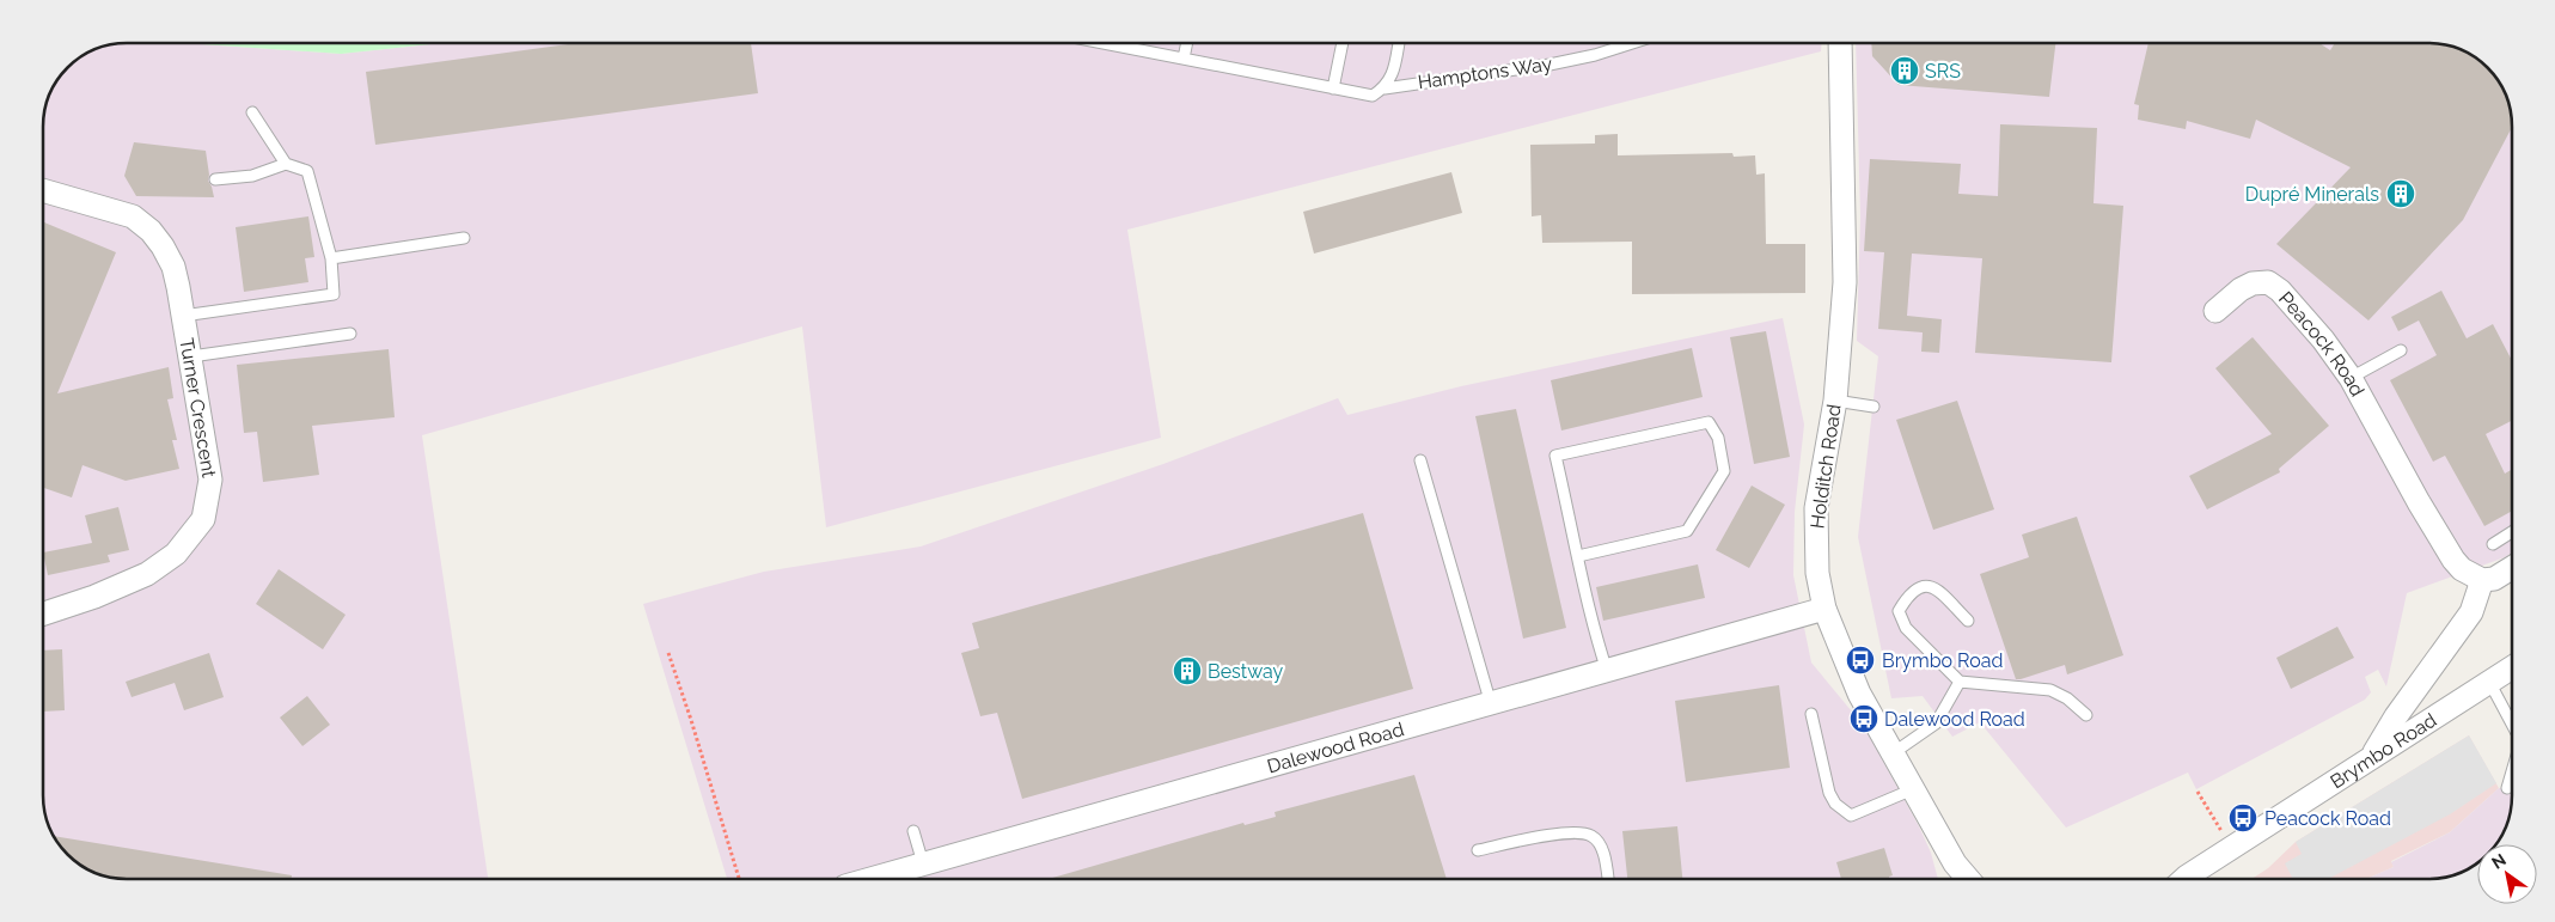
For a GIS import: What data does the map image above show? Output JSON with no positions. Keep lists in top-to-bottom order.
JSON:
{
  "streets": {
    "street": [
      "Peacock Road",
      "Turner Crescent",
      "Holditch Road",
      "Dalewood Road",
      "Brymbo Road"
    ],
    "lane": ["Hamptons Way"]
  },
  "crossings": [
    ["Holditch Road", "Dalewood Road"]
  ],
  "places": {
    "building": ["SRS", "Dupré Minerals", "Bestway"],
    "bus stop": ["Brymbo Road", "Dalewood Road", "Peacock Road"]
  },
  "north": "top left"
}
